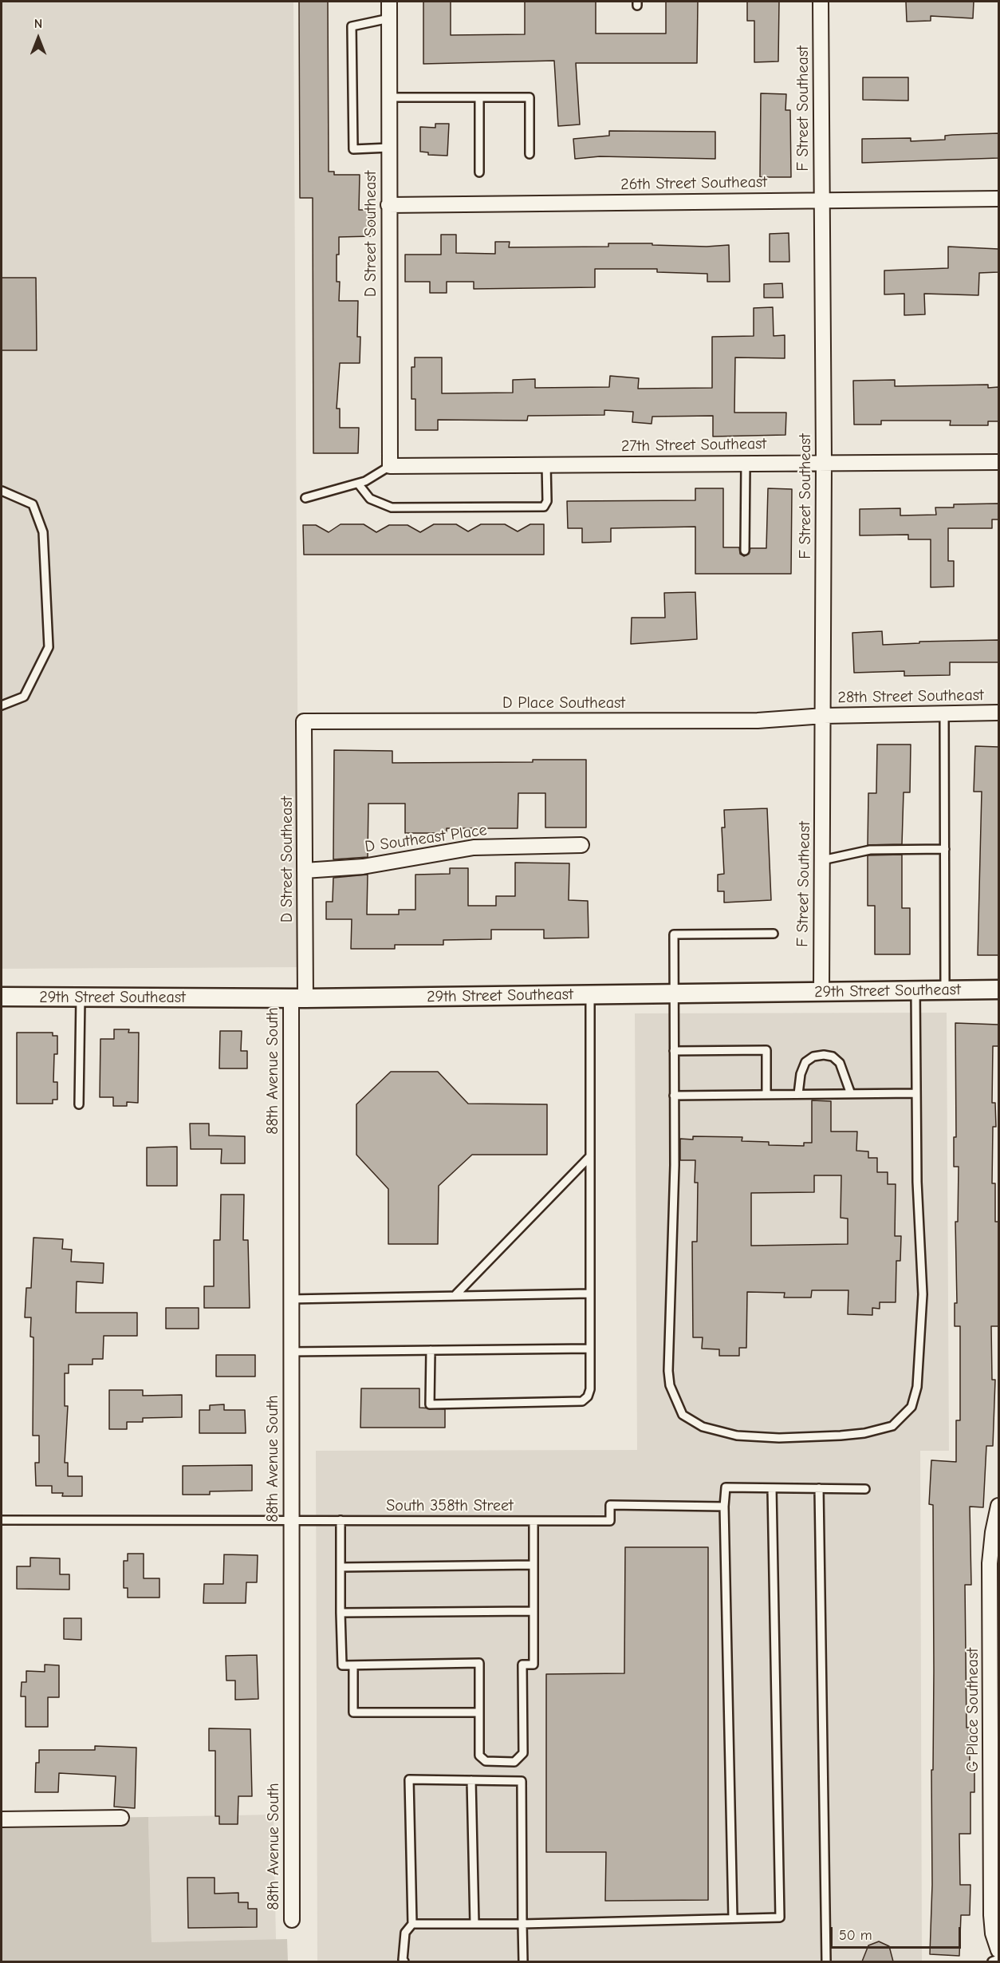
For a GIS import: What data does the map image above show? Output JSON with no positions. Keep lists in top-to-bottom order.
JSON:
{
  "streets": {
    "street": [
      "F Street Southeast",
      "26th Street Southeast",
      "D Street Southeast",
      "27th Street Southeast",
      "28th Street Southeast",
      "D Place Southeast",
      "D Southeast Place",
      "29th Street Southeast",
      "88th Avenue South",
      "G Place Southeast"
    ],
    "lane": ["South 358th Street"]
  },
  "crossings": [
    ["F Street Southeast", "26th Street Southeast"],
    ["F Street Southeast", "27th Street Southeast"],
    ["F Street Southeast", "28th Street Southeast"],
    ["F Street Southeast", "D Place Southeast"],
    ["F Street Southeast", "29th Street Southeast"],
    ["26th Street Southeast", "D Street Southeast"],
    ["D Street Southeast", "27th Street Southeast"],
    ["D Street Southeast", "D Place Southeast"],
    ["D Street Southeast", "D Southeast Place"],
    ["D Street Southeast", "29th Street Southeast"],
    ["D Street Southeast", "88th Avenue South"],
    ["28th Street Southeast", "D Place Southeast"],
    ["29th Street Southeast", "88th Avenue South"],
    ["88th Avenue South", "South 358th Street"]
  ],
  "scale_bar": "50 m",
  "north": "top"
}
